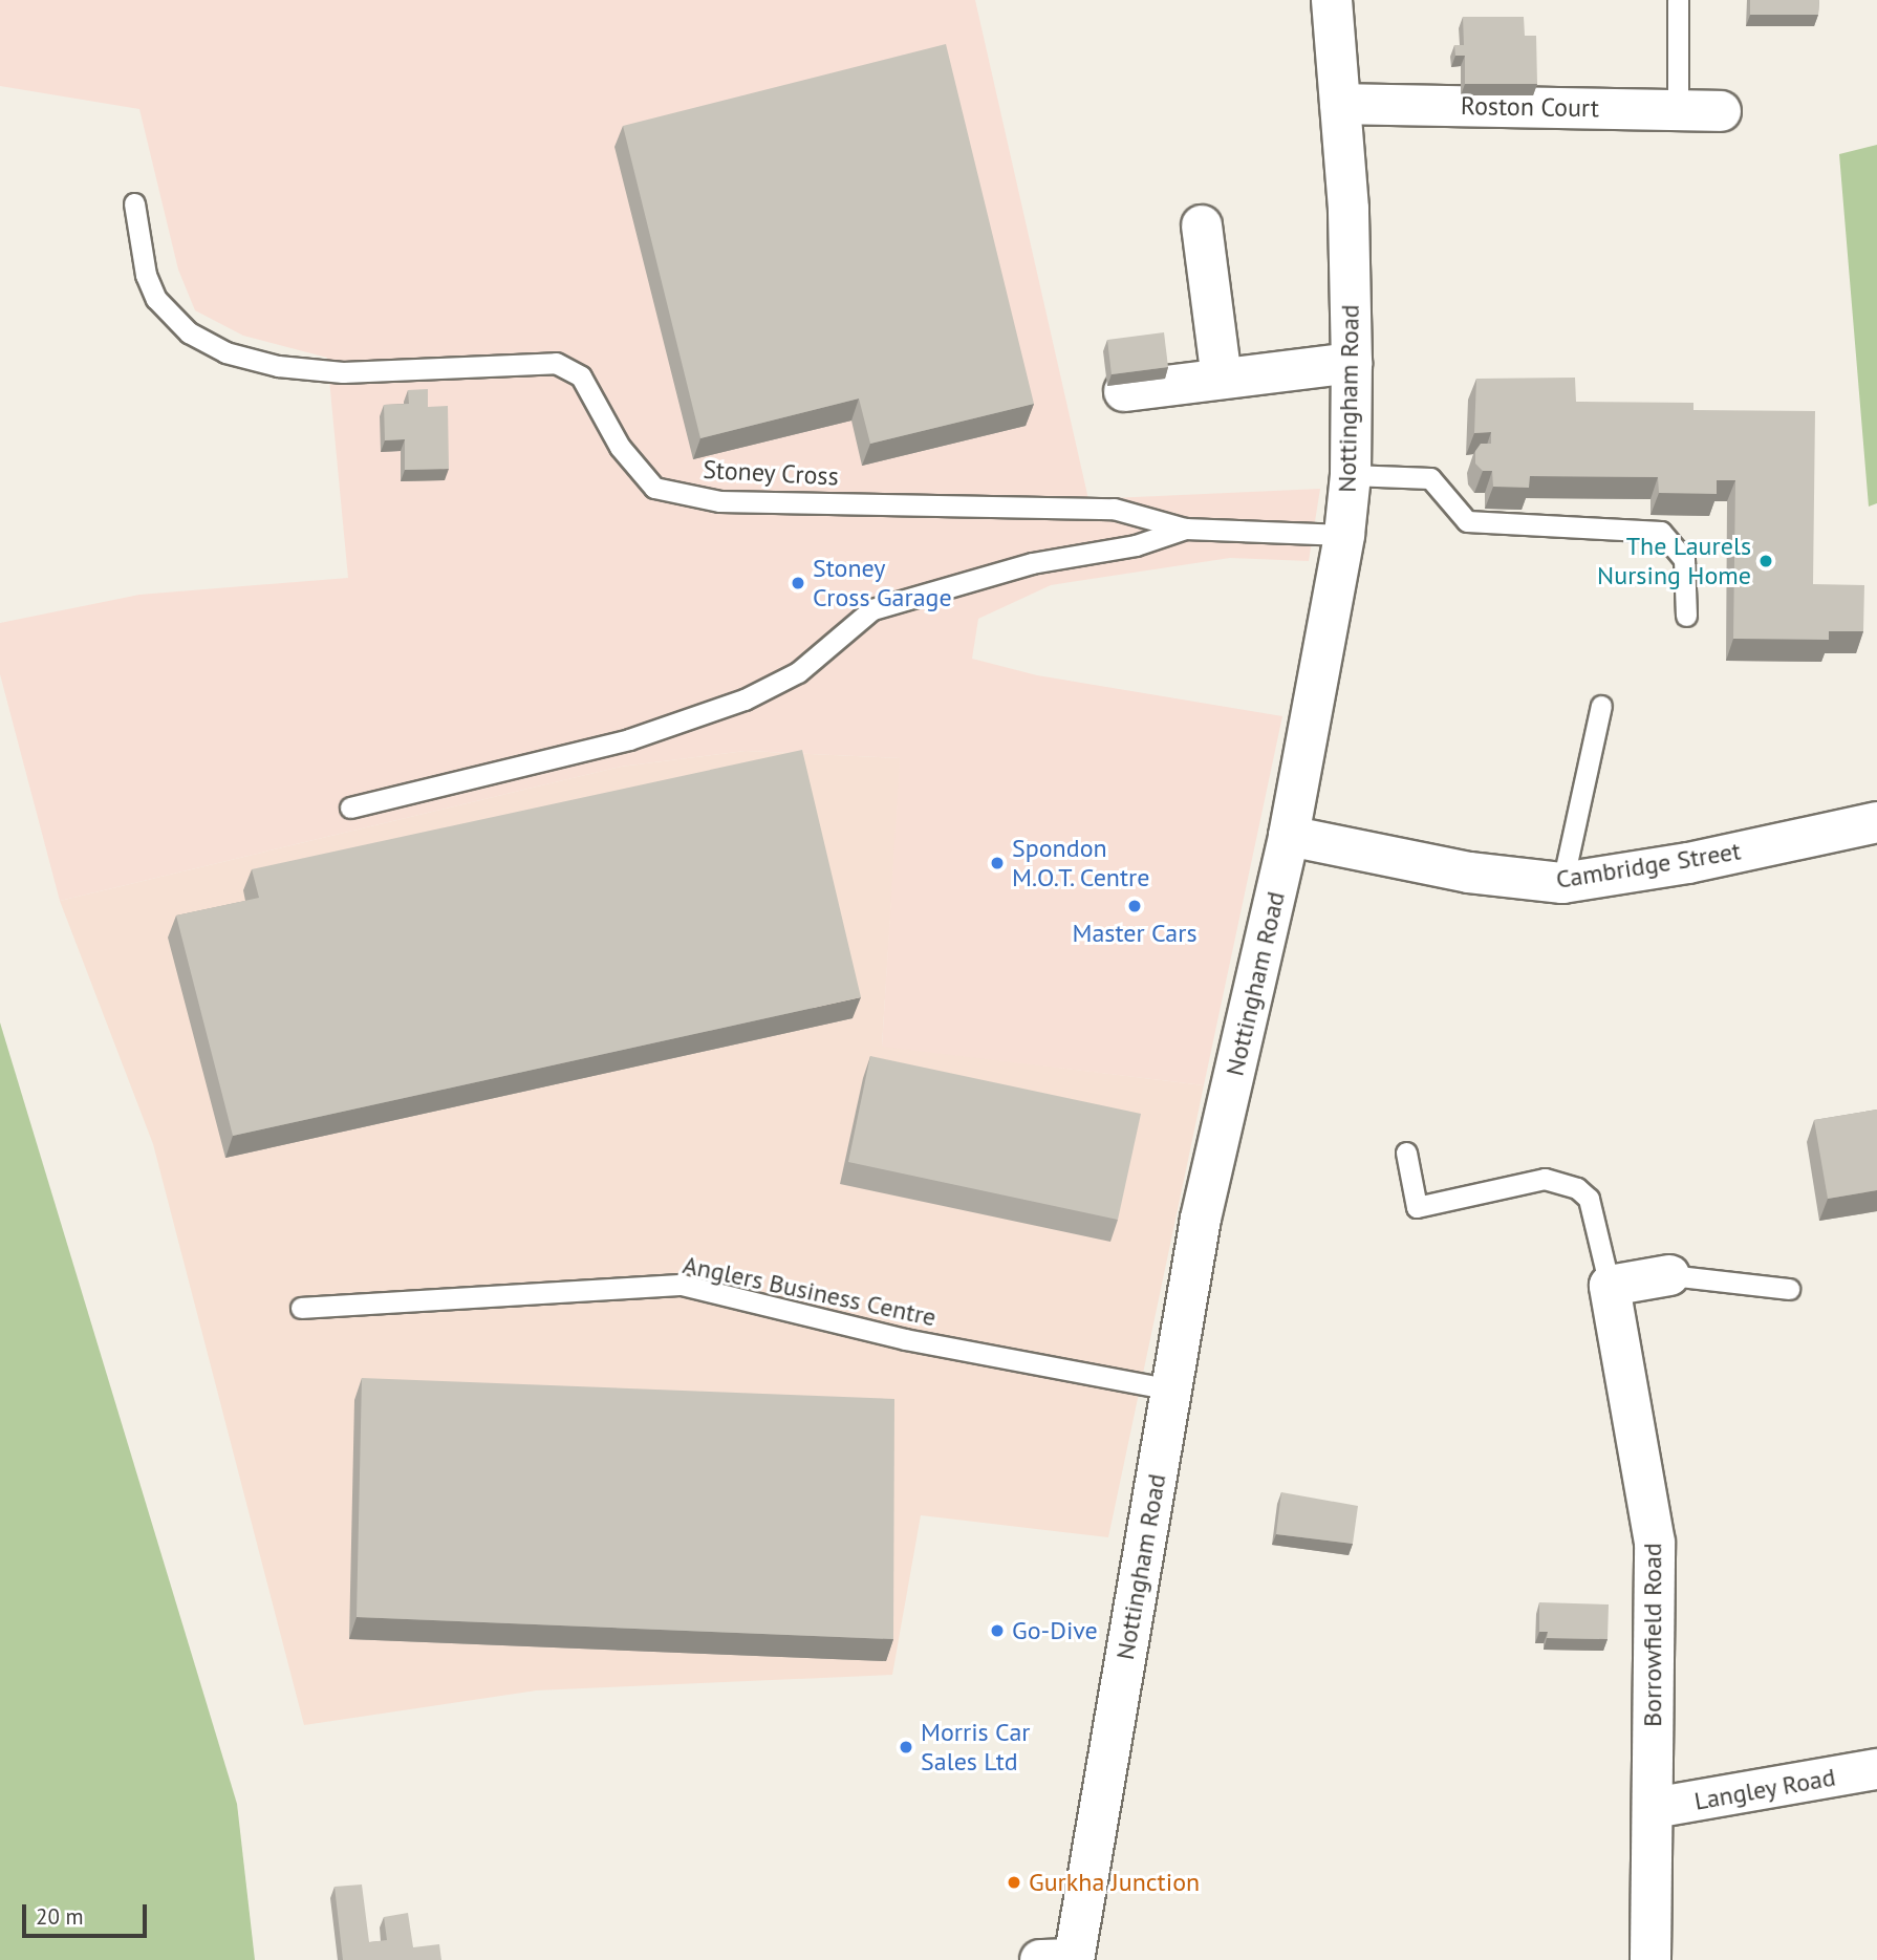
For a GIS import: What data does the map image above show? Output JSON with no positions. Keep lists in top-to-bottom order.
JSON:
{
  "streets": {
    "street": [
      "Roston Court",
      "Nottingham Road",
      "Cambridge Street",
      "Borrowfield Road",
      "Langley Road"
    ],
    "lane": ["Stoney Cross", "Anglers Business Centre"]
  },
  "crossings": [
    ["Roston Court", "Nottingham Road"],
    ["Nottingham Road", "Stoney Cross"],
    ["Nottingham Road", "Cambridge Street"],
    ["Nottingham Road", "Anglers Business Centre"],
    ["Borrowfield Road", "Langley Road"]
  ],
  "places": [
    "The Laurels Nursing Home",
    "Stoney Cross Garage",
    "Spondon M.O.T. Centre",
    "Master Cars",
    "Go-Dive",
    "Morris Car Sales Ltd",
    "Gurkha Junction"
  ],
  "scale_bar": "20 m"
}
